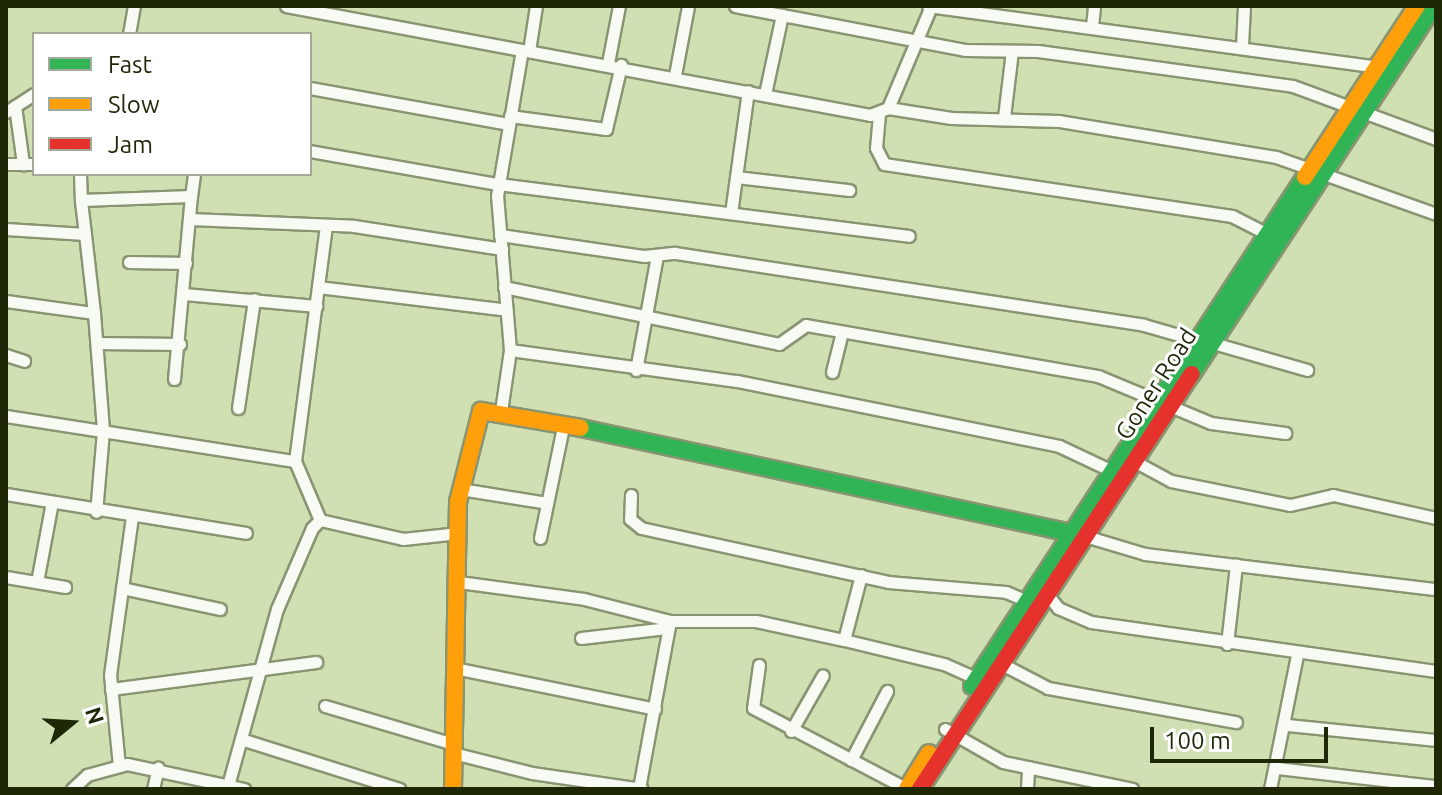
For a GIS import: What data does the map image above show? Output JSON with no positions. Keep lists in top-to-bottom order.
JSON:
{
  "streets": {
    "street": ["Goner Road"]
  },
  "legend": ["Fast", "Slow", "Jam"],
  "scale_bar": "100 m",
  "north": "right"
}
